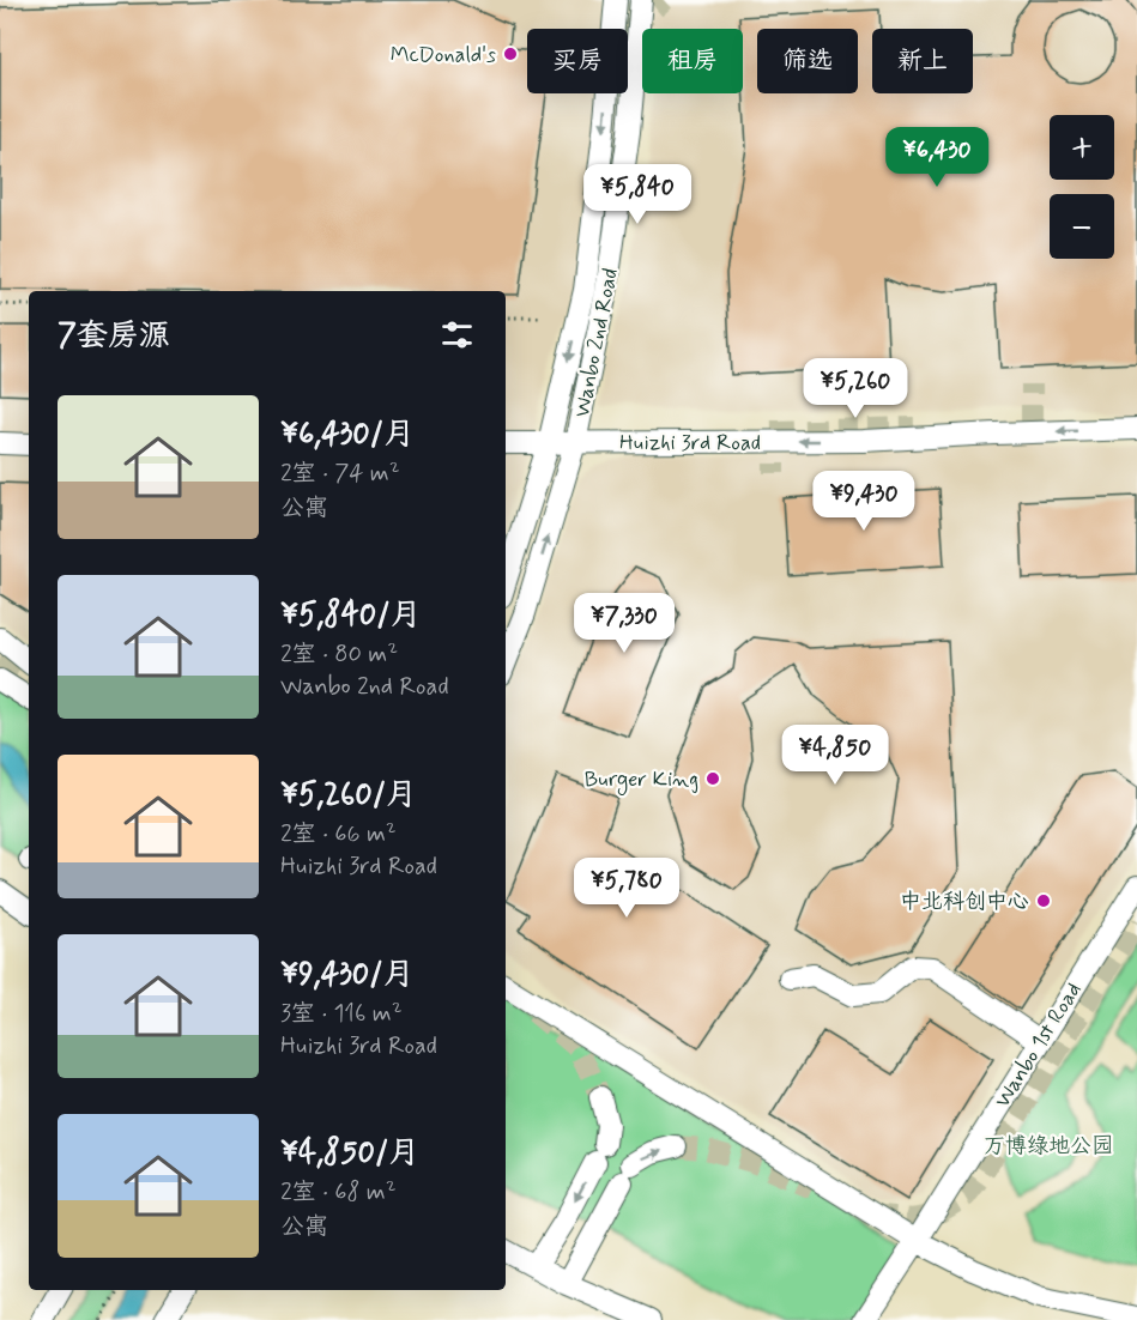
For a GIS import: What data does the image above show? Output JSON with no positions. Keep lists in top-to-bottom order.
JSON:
{
  "streets": {
    "street": ["Wanbo 2nd Road", "Huizhi 3rd Road", "Wanbo 1st Road"]
  },
  "crossings": [
    ["Wanbo 2nd Road", "Huizhi 3rd Road"]
  ],
  "one_way": ["Huizhi 3rd Road"],
  "parks": ["万博绿地公园"],
  "places": ["McDonald's", "Burger King", "中北科创中心"],
  "page": {
    "chip": [
      "买房",
      "租房",
      "筛选",
      "新上"
    ],
    "map_buttons": ["+", "−"],
    "price": [
      "¥6,430",
      "¥5,840",
      "¥5,260",
      "¥9,430",
      "¥7,330",
      "¥4,850",
      "¥5,780"
    ],
    "heading": "7套房源",
    "list": [
      {
        "name": "¥6,430/月",
        "note": "2室 · 74 m² · 公寓"
      },
      {
        "name": "¥5,840/月",
        "note": "2室 · 80 m² · Wanbo 2nd Road"
      },
      {
        "name": "¥5,260/月",
        "note": "2室 · 66 m² · Huizhi 3rd Road"
      },
      {
        "name": "¥9,430/月",
        "note": "3室 · 116 m² · Huizhi 3rd Road"
      },
      {
        "name": "¥4,850/月",
        "note": "2室 · 68 m² · 公寓"
      }
    ]
  }
}
